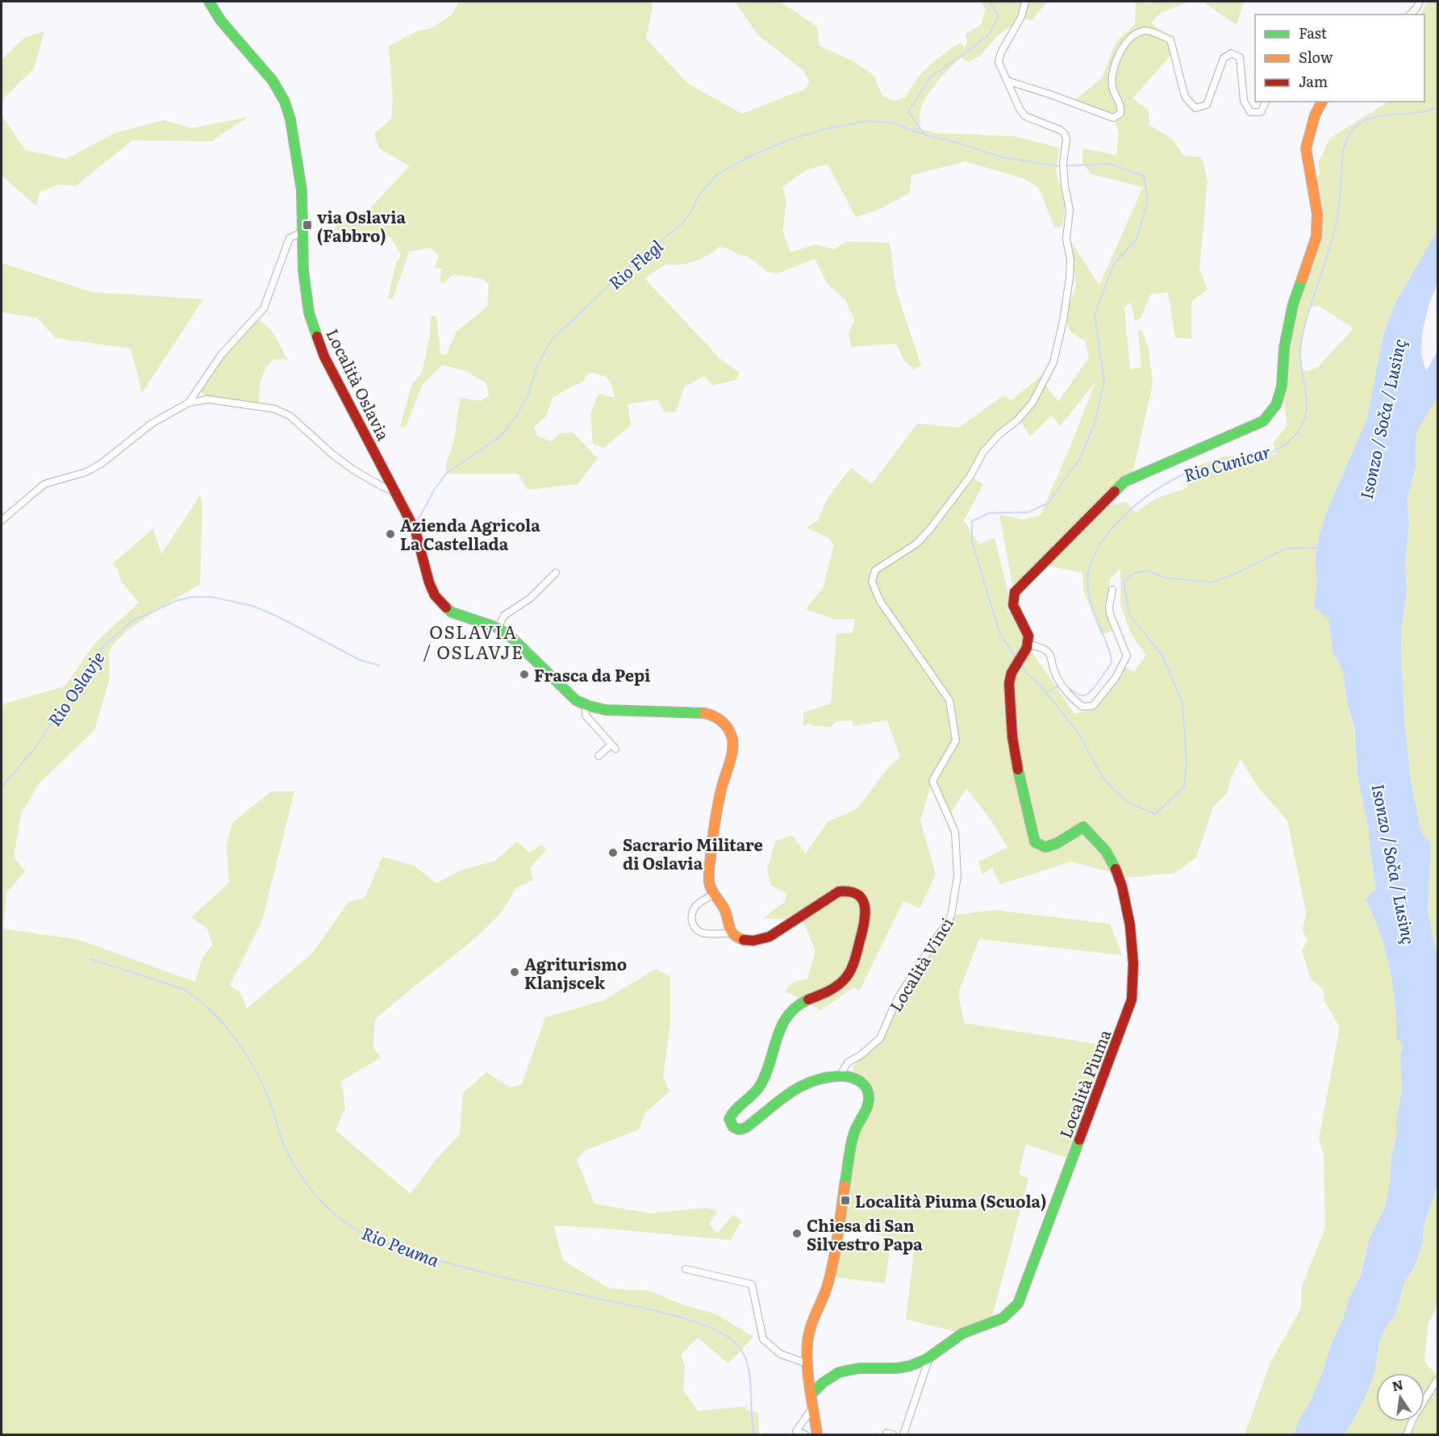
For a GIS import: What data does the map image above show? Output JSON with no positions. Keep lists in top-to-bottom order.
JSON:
{
  "streets": {
    "street": ["Località Oslavia", "Località Vinci", "Località Piuma"]
  },
  "districts": ["OSLAVIA / OSLAVJE"],
  "water": [
    "Rio Flegl",
    "Isonzo / Soča / Lusinç",
    "Rio Cunicar",
    "Rio Oslavje",
    "Rio Peuma"
  ],
  "places": {
    "transit": ["via Oslavia (Fabbro)", "Località Piuma (Scuola)"],
    "other": [
      "Azienda Agricola La Castellada",
      "Frasca da Pepi",
      "Sacrario Militare di Oslavia",
      "Agriturismo Klanjscek",
      "Chiesa di San Silvestro Papa"
    ]
  },
  "legend": ["Fast", "Slow", "Jam"],
  "north": "top"
}
